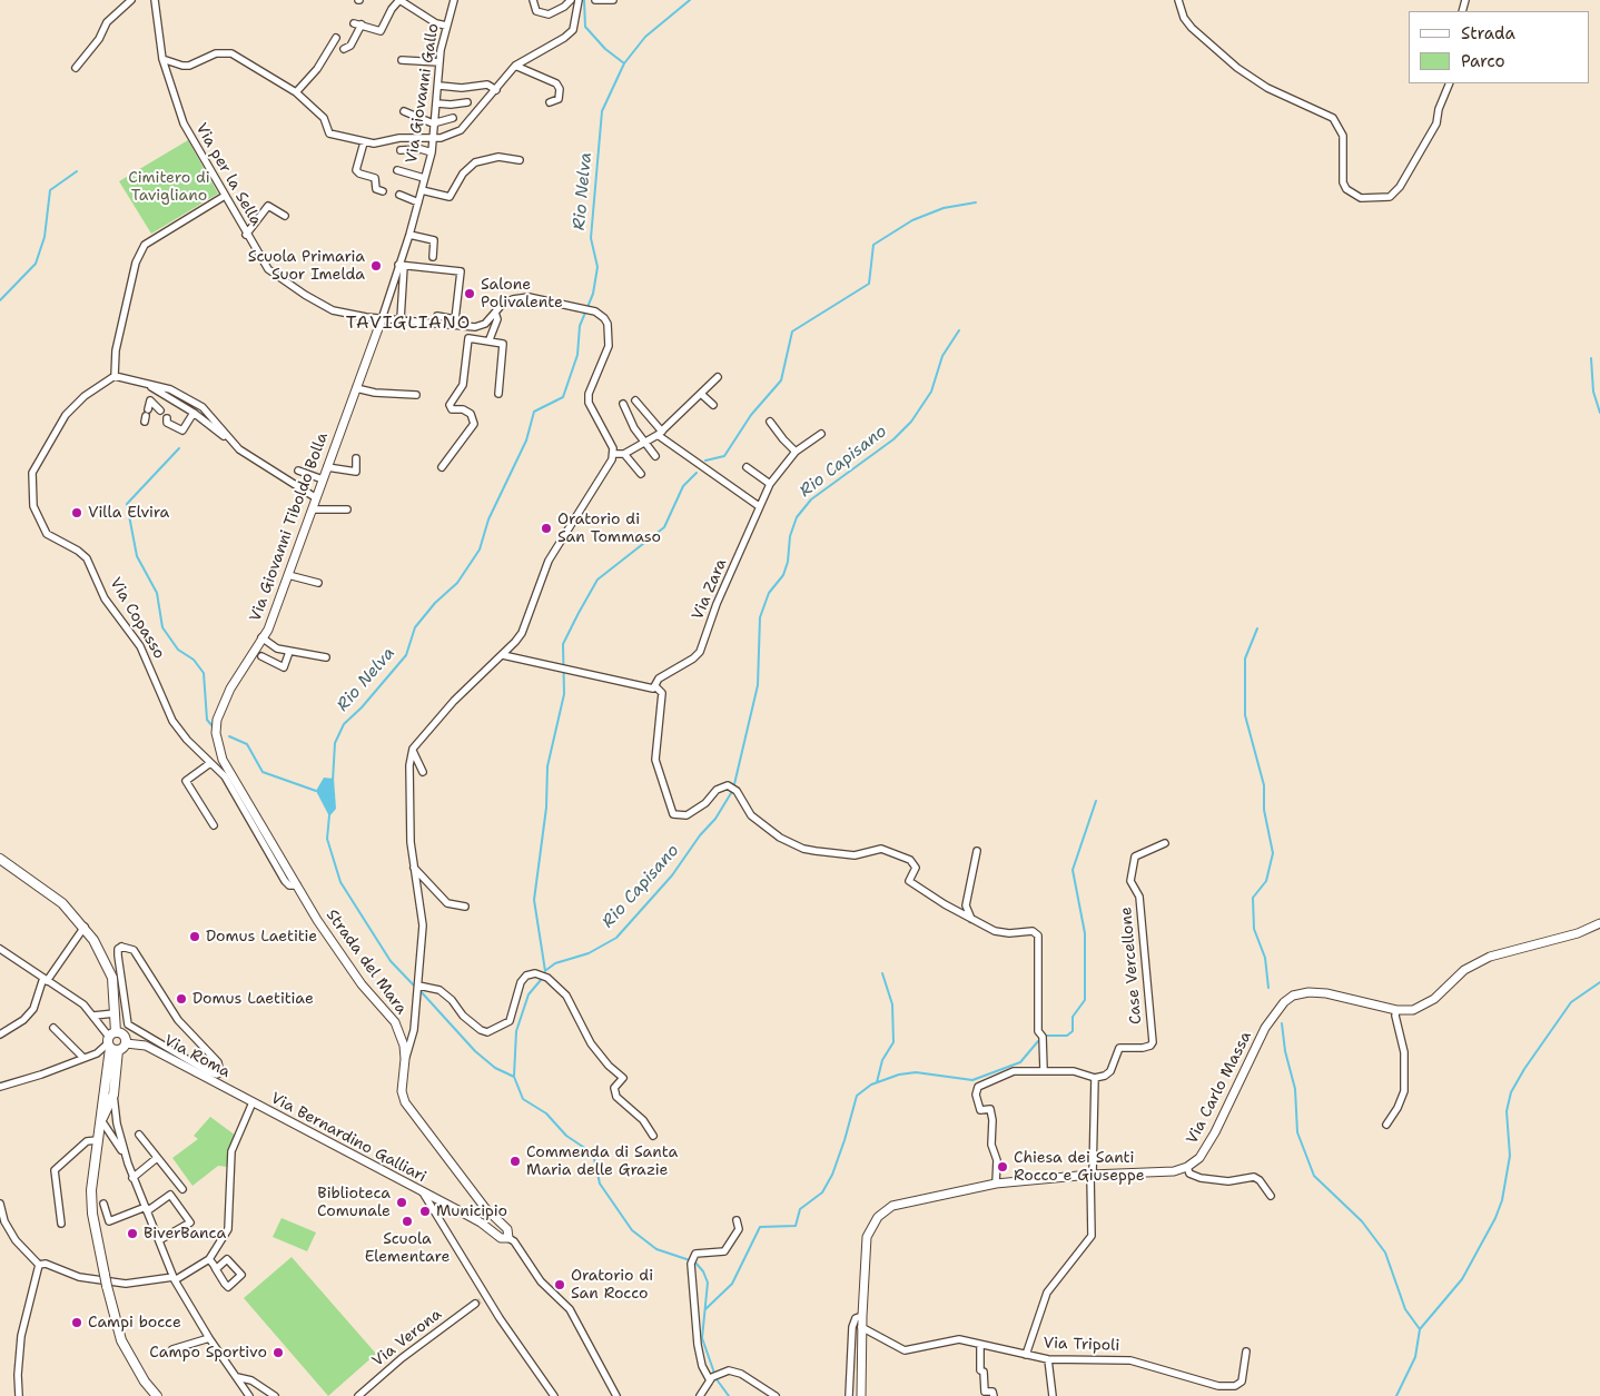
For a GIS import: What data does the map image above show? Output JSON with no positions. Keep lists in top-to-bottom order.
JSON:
{
  "streets": {
    "street": [
      "Via Giovanni Gallo",
      "Via per la Sella",
      "Via Giovanni Tiboldo Bolla",
      "Via Zara",
      "Via Copasso",
      "Strada del Mara",
      "Case Vercellone",
      "Via Roma",
      "Via Carlo Massa",
      "Via Bernardino Galliari",
      "Via Verona",
      "Via Tripoli"
    ]
  },
  "crossings": [
    ["Via Giovanni Gallo", "Via per la Sella"],
    ["Via Giovanni Gallo", "Via Giovanni Tiboldo Bolla"],
    ["Via per la Sella", "Via Giovanni Tiboldo Bolla"],
    ["Via Giovanni Tiboldo Bolla", "Via Copasso"],
    ["Via Giovanni Tiboldo Bolla", "Strada del Mara"],
    ["Via Copasso", "Strada del Mara"],
    ["Via Roma", "Via Bernardino Galliari"]
  ],
  "districts": ["TAVIGLIANO"],
  "water": ["Rio Nelva", "Rio Capisano"],
  "parks": ["Cimitero di Tavigliano"],
  "places": [
    "Scuola Primaria Suor Imelda",
    "Salone Polivalente",
    "Villa Elvira",
    "Oratorio di San Tommaso",
    "Domus Laetitie",
    "Domus Laetitiae",
    "Commenda di Santa Maria delle Grazie",
    "Chiesa dei Santi Rocco e Giuseppe",
    "Biblioteca Comunale",
    "Municipio",
    "Scuola Elementare",
    "BiverBanca",
    "Oratorio di San Rocco",
    "Campi bocce",
    "Campo Sportivo"
  ],
  "legend": ["Strada", "Parco"]
}
